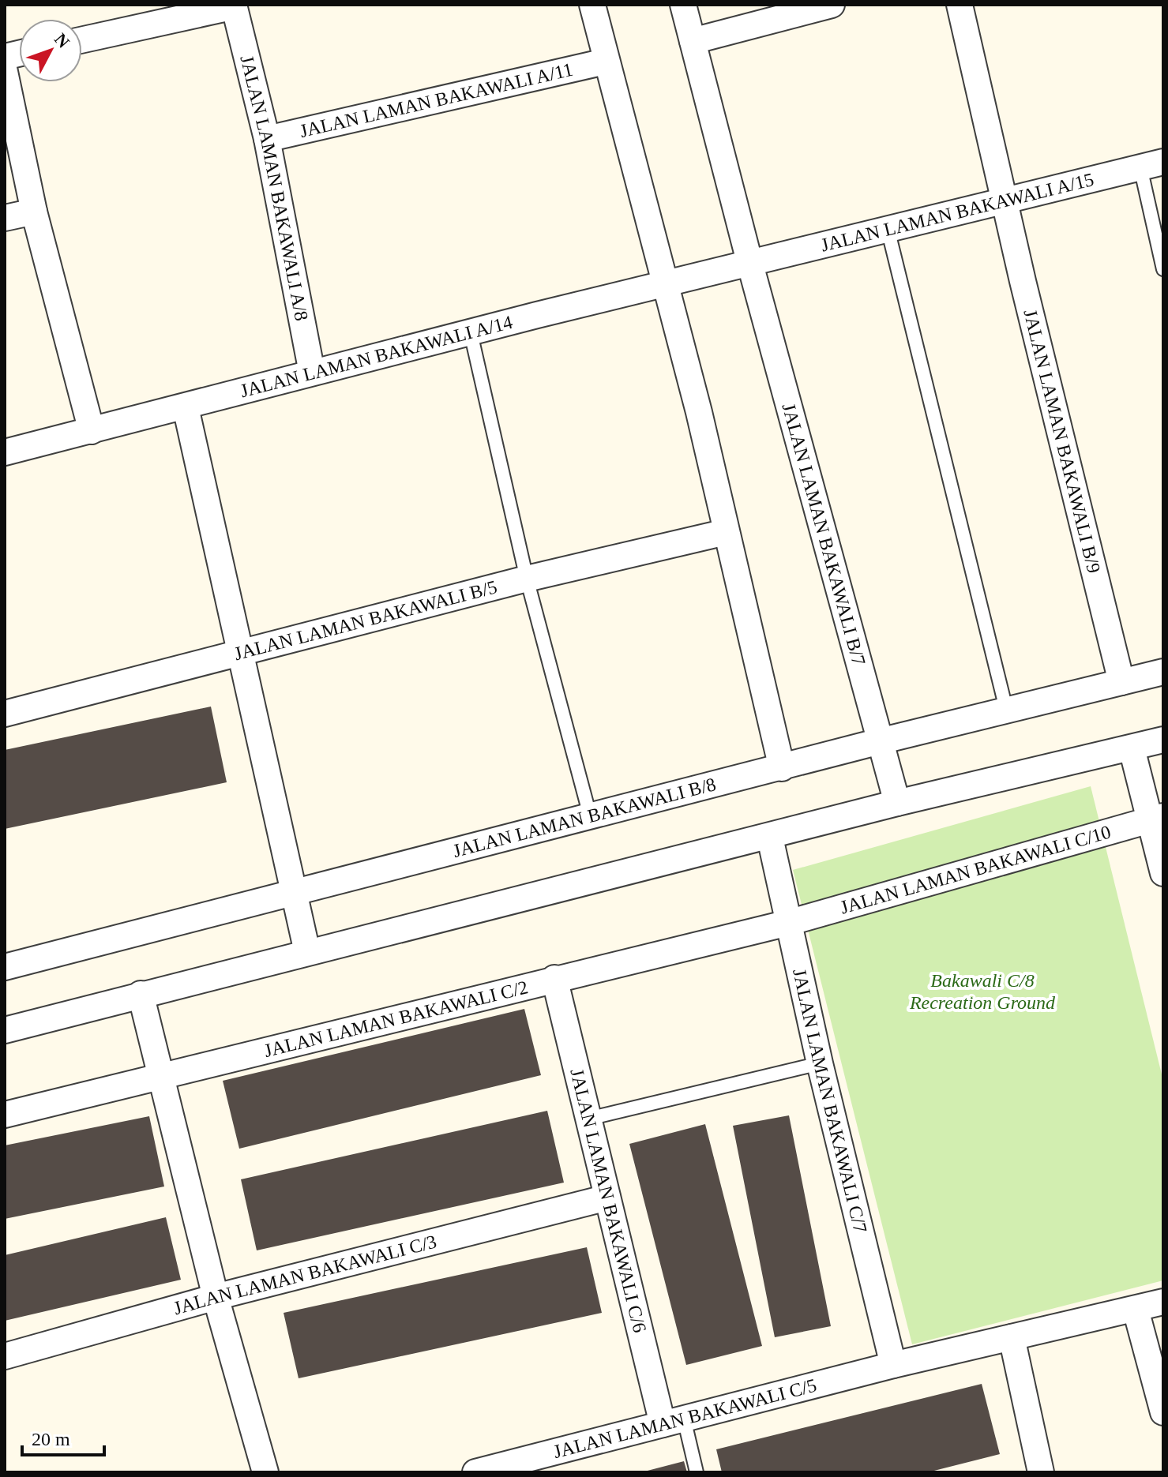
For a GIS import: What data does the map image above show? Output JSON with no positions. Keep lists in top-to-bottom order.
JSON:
{
  "streets": {
    "street": [
      "JALAN LAMAN BAKAWALI A/11",
      "JALAN LAMAN BAKAWALI A/8",
      "JALAN LAMAN BAKAWALI A/15",
      "JALAN LAMAN BAKAWALI A/14",
      "JALAN LAMAN BAKAWALI B/9",
      "JALAN LAMAN BAKAWALI B/7",
      "JALAN LAMAN BAKAWALI B/5",
      "JALAN LAMAN BAKAWALI B/8",
      "JALAN LAMAN BAKAWALI C/10",
      "JALAN LAMAN BAKAWALI C/2",
      "JALAN LAMAN BAKAWALI C/7",
      "JALAN LAMAN BAKAWALI C/6",
      "JALAN LAMAN BAKAWALI C/3",
      "JALAN LAMAN BAKAWALI C/5"
    ]
  },
  "crossings": [
    ["JALAN LAMAN BAKAWALI A/11", "JALAN LAMAN BAKAWALI A/8"],
    ["JALAN LAMAN BAKAWALI A/8", "JALAN LAMAN BAKAWALI A/14"],
    ["JALAN LAMAN BAKAWALI A/15", "JALAN LAMAN BAKAWALI A/14"],
    ["JALAN LAMAN BAKAWALI A/15", "JALAN LAMAN BAKAWALI B/9"],
    ["JALAN LAMAN BAKAWALI A/15", "JALAN LAMAN BAKAWALI B/7"],
    ["JALAN LAMAN BAKAWALI A/14", "JALAN LAMAN BAKAWALI B/7"],
    ["JALAN LAMAN BAKAWALI B/9", "JALAN LAMAN BAKAWALI B/8"],
    ["JALAN LAMAN BAKAWALI B/7", "JALAN LAMAN BAKAWALI B/8"],
    ["JALAN LAMAN BAKAWALI C/10", "JALAN LAMAN BAKAWALI C/2"],
    ["JALAN LAMAN BAKAWALI C/10", "JALAN LAMAN BAKAWALI C/7"],
    ["JALAN LAMAN BAKAWALI C/2", "JALAN LAMAN BAKAWALI C/7"],
    ["JALAN LAMAN BAKAWALI C/2", "JALAN LAMAN BAKAWALI C/6"],
    ["JALAN LAMAN BAKAWALI C/7", "JALAN LAMAN BAKAWALI C/5"],
    ["JALAN LAMAN BAKAWALI C/6", "JALAN LAMAN BAKAWALI C/3"],
    ["JALAN LAMAN BAKAWALI C/6", "JALAN LAMAN BAKAWALI C/5"]
  ],
  "parks": ["Bakawali C/8 Recreation Ground"],
  "scale_bar": "20 m",
  "north": "top right"
}
